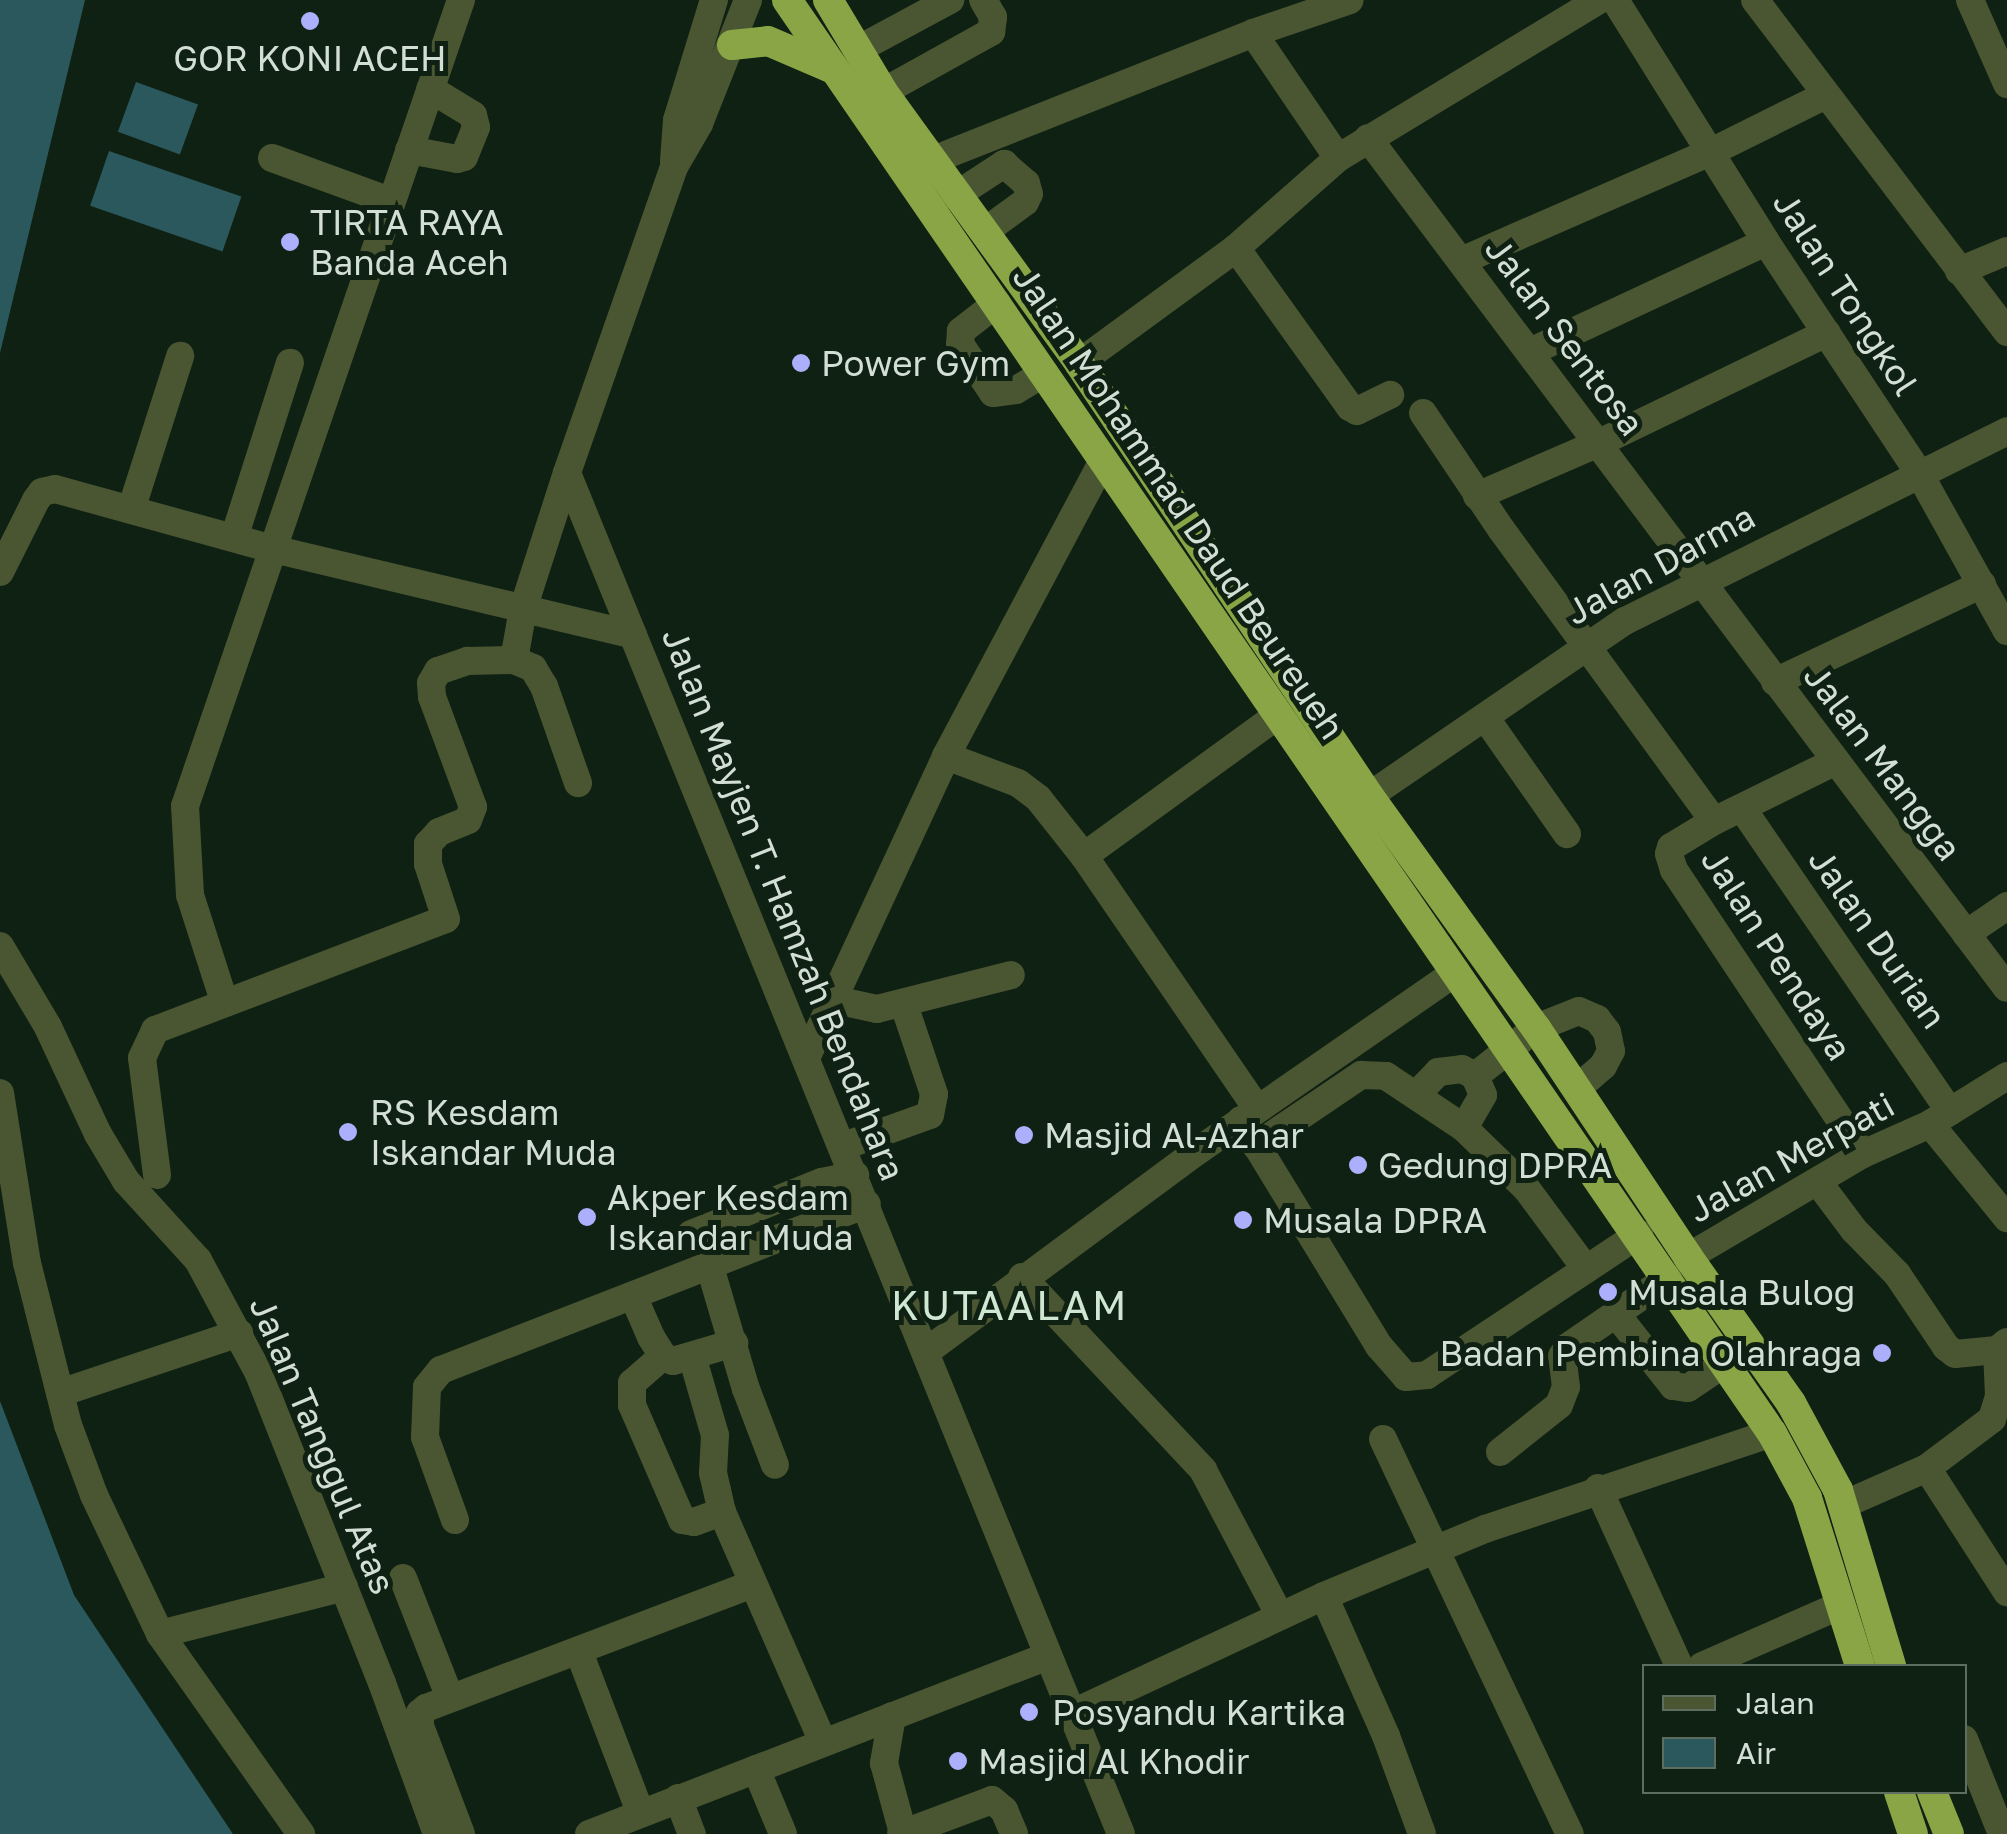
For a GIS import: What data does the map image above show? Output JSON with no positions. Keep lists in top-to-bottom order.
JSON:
{
  "streets": {
    "highway": ["Jalan Mohammad Daud Beureueh"],
    "street": [
      "Jalan Tongkol",
      "Jalan Sentosa",
      "Jalan Darma",
      "Jalan Mangga",
      "Jalan Mayjen T. Hamzah Bendahara",
      "Jalan Durian",
      "Jalan Pendaya",
      "Jalan Merpati",
      "Jalan Tanggul Atas"
    ]
  },
  "crossings": [
    ["Jalan Tongkol", "Jalan Darma"],
    ["Jalan Sentosa", "Jalan Darma"],
    ["Jalan Sentosa", "Jalan Mangga"],
    ["Jalan Mohammad Daud Beureueh", "Jalan Darma"],
    ["Jalan Mohammad Daud Beureueh", "Jalan Merpati"],
    ["Jalan Darma", "Jalan Mangga"],
    ["Jalan Mangga", "Jalan Pendaya"],
    ["Jalan Durian", "Jalan Pendaya"],
    ["Jalan Durian", "Jalan Merpati"],
    ["Jalan Pendaya", "Jalan Merpati"]
  ],
  "districts": ["KUTAALAM"],
  "places": [
    "GOR KONI ACEH",
    "TIRTA RAYA Banda Aceh",
    "Power Gym",
    "RS Kesdam Iskandar Muda",
    "Masjid Al-Azhar",
    "Gedung DPRA",
    "Akper Kesdam Iskandar Muda",
    "Musala DPRA",
    "Musala Bulog",
    "Badan Pembina Olahraga",
    "Posyandu Kartika",
    "Masjid Al Khodir"
  ],
  "legend": ["Jalan", "Air"]
}
